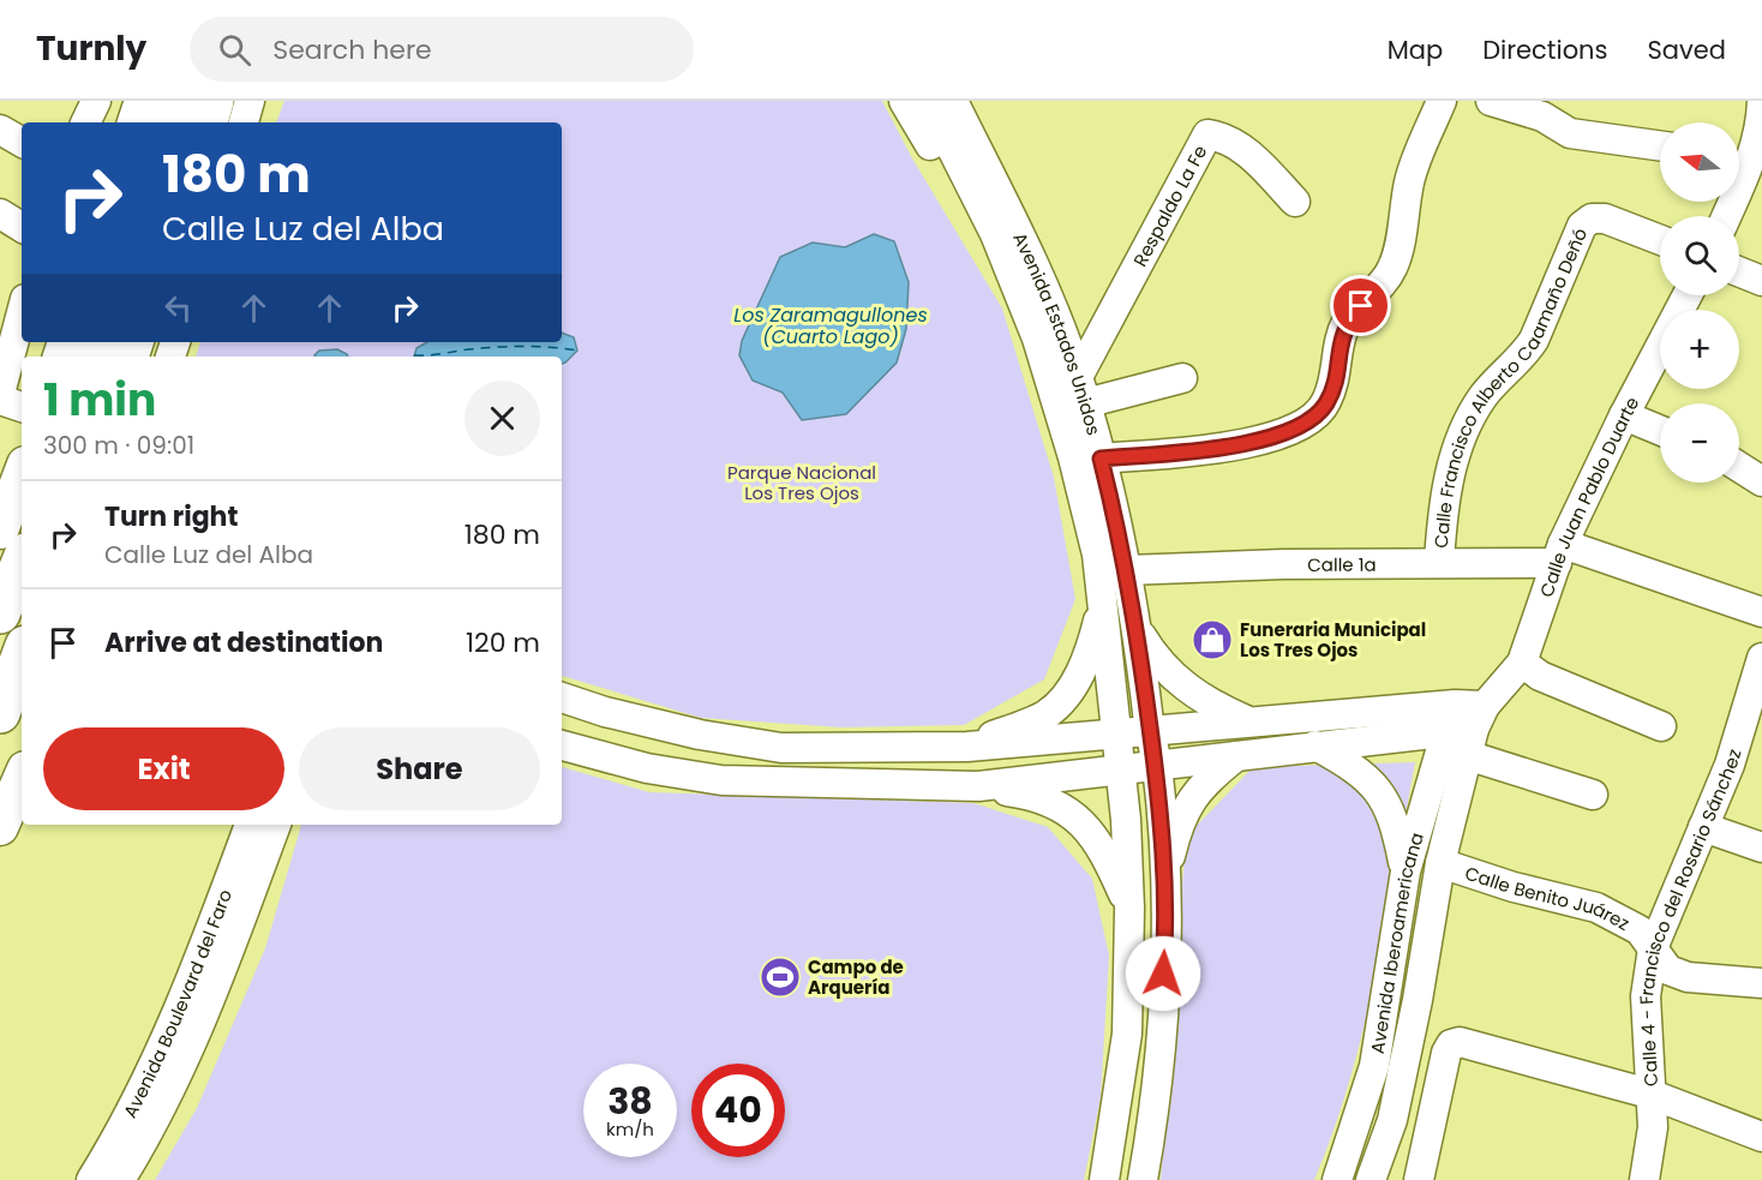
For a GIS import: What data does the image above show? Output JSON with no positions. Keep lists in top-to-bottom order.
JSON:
{
  "streets": {
    "street": [
      "Respaldo La Fe",
      "Avenida Estados Unidos",
      "Calle Francisco Alberto Caamaño Deñó",
      "Calle Juan Pablo Duarte",
      "Calle 1a",
      "Calle Benito Juárez",
      "Calle 4 - Francisco del Rosario Sánchez",
      "Avenida Iberoamericana",
      "Avenida Boulevard del Faro"
    ]
  },
  "crossings": [
    ["Respaldo La Fe", "Avenida Estados Unidos"],
    ["Avenida Estados Unidos", "Calle 1a"],
    ["Calle Francisco Alberto Caamaño Deñó", "Calle 1a"],
    ["Calle Juan Pablo Duarte", "Calle 1a"],
    ["Calle Juan Pablo Duarte", "Avenida Iberoamericana"],
    ["Calle Benito Juárez", "Calle 4 - Francisco del Rosario Sánchez"],
    ["Calle Benito Juárez", "Avenida Iberoamericana"]
  ],
  "water": ["Los Zaramagullones (Cuarto Lago)"],
  "parks": ["Parque Nacional Los Tres Ojos"],
  "places": {
    "shop": ["Funeraria Municipal Los Tres Ojos"],
    "sports": ["Campo de Arquería"]
  },
  "north": "left",
  "page": {
    "header": "Turnly",
    "search": "Search here",
    "nav": ["Map", "Directions", "Saved"],
    "map_buttons": ["+", "−"],
    "turn": ["180 m", "Calle Luz del Alba"],
    "heading": ["1 min", "300 m · 09:01"],
    "list": [
      {
        "name": "Turn right",
        "note": "Calle Luz del Alba",
        "value": "180 m"
      },
      {
        "name": "Arrive at destination",
        "value": "120 m"
      }
    ],
    "buttons": ["Exit", "Share"],
    "speed": "38 km/h",
    "limit": "40"
  }
}
